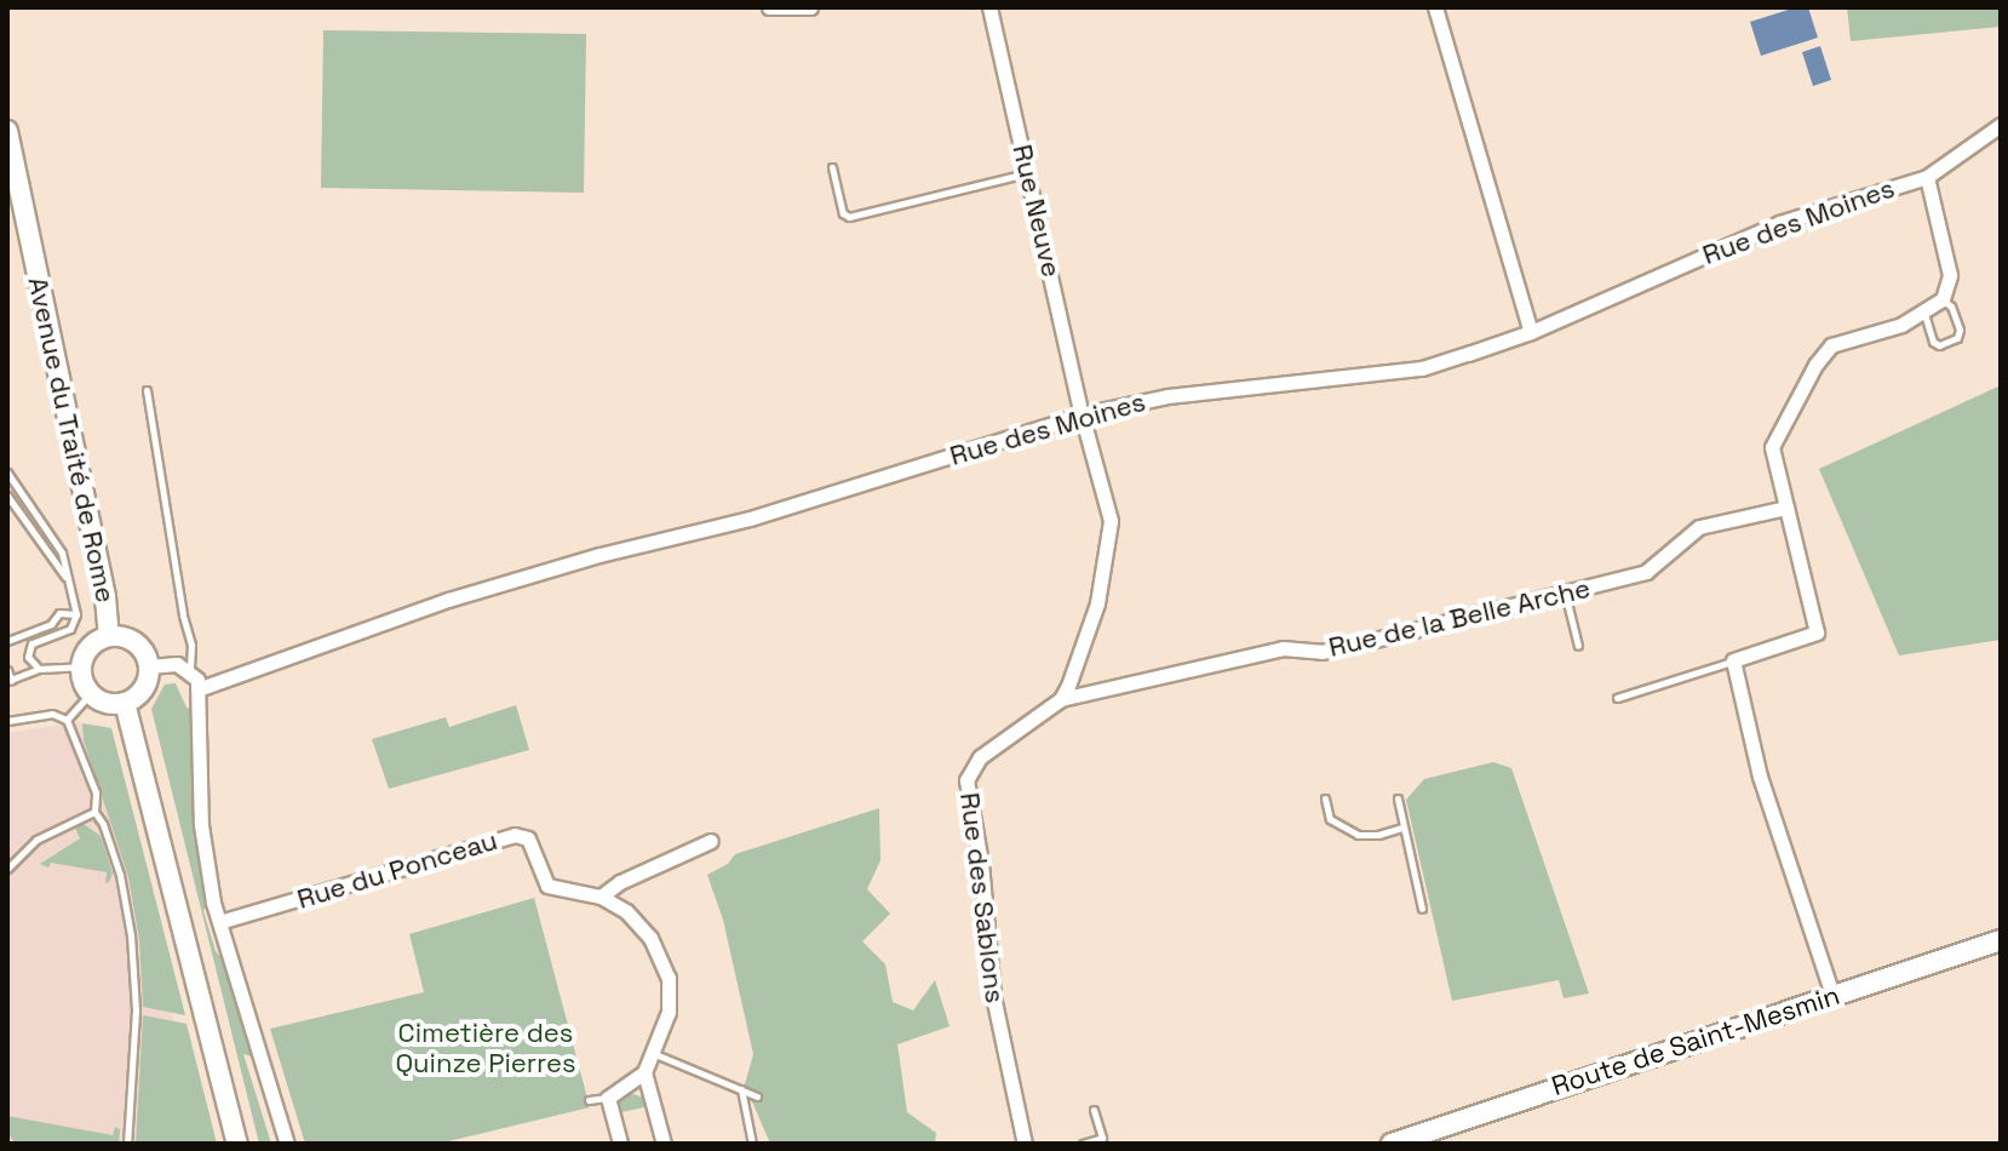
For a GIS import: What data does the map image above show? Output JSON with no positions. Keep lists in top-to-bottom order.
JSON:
{
  "streets": {
    "main road": ["Avenue du Traité de Rome", "Route de Saint-Mesmin"],
    "street": [
      "Rue Neuve",
      "Rue des Moines",
      "Rue de la Belle Arche",
      "Rue du Ponceau",
      "Rue des Sablons"
    ]
  },
  "crossings": [
    ["Rue Neuve", "Rue des Moines"],
    ["Rue de la Belle Arche", "Rue des Sablons"]
  ],
  "parks": ["Cimetière des Quinze Pierres"]
}
